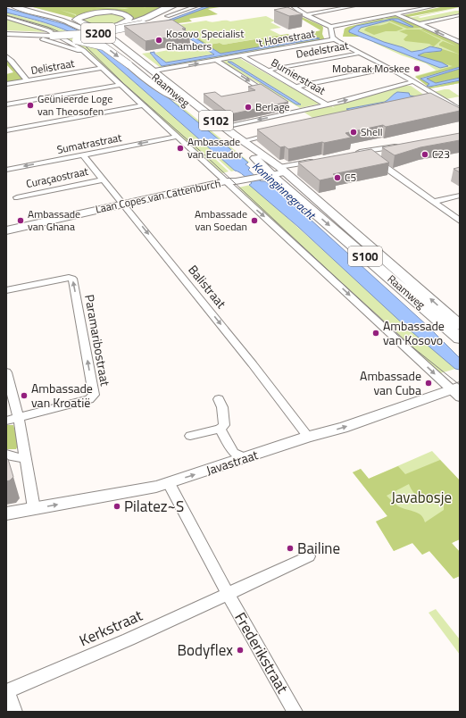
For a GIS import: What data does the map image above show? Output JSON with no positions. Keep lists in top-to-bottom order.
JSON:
{
  "streets": {
    "main road": [
      "S200",
      "Raamweg",
      "S102",
      "Laan Copes van Cattenburch",
      "S100"
    ],
    "street": [
      "'t Hoenstraat",
      "Dedelstraat",
      "Delistraat",
      "Burnierstraat",
      "Sumatrastraat",
      "Curaçaostraat",
      "Balistraat",
      "Paramaribostraat",
      "Javastraat",
      "Kerkstraat",
      "Frederikstraat"
    ]
  },
  "crossings": [
    ["'t Hoenstraat", "Burnierstraat"],
    ["'t Hoenstraat", "Raamweg"],
    ["Dedelstraat", "Burnierstraat"],
    ["Raamweg", "S102"],
    ["Raamweg", "Laan Copes van Cattenburch"],
    ["Sumatrastraat", "Balistraat"],
    ["Curaçaostraat", "Balistraat"],
    ["Laan Copes van Cattenburch", "Balistraat"],
    ["Balistraat", "Javastraat"],
    ["Javastraat", "Frederikstraat"],
    ["Kerkstraat", "Frederikstraat"]
  ],
  "one_way": ["Balistraat", "Javastraat"],
  "water": ["Koninginnegracht"],
  "parks": ["Javabosje"],
  "places": [
    "Kosovo Specialist Chambers",
    "Mobarak Moskee",
    "Geünieerde Loge van Theosofen",
    "Berlage",
    "Shell",
    "Ambassade van Ecuador",
    "C23",
    "C5",
    "Ambassade van Ghana",
    "Ambassade van Soedan",
    "Ambassade van Kosovo",
    "Ambassade van Cuba",
    "Ambassade van Kroatië",
    "Pilatez~S",
    "Bailine",
    "Bodyflex"
  ]
}
